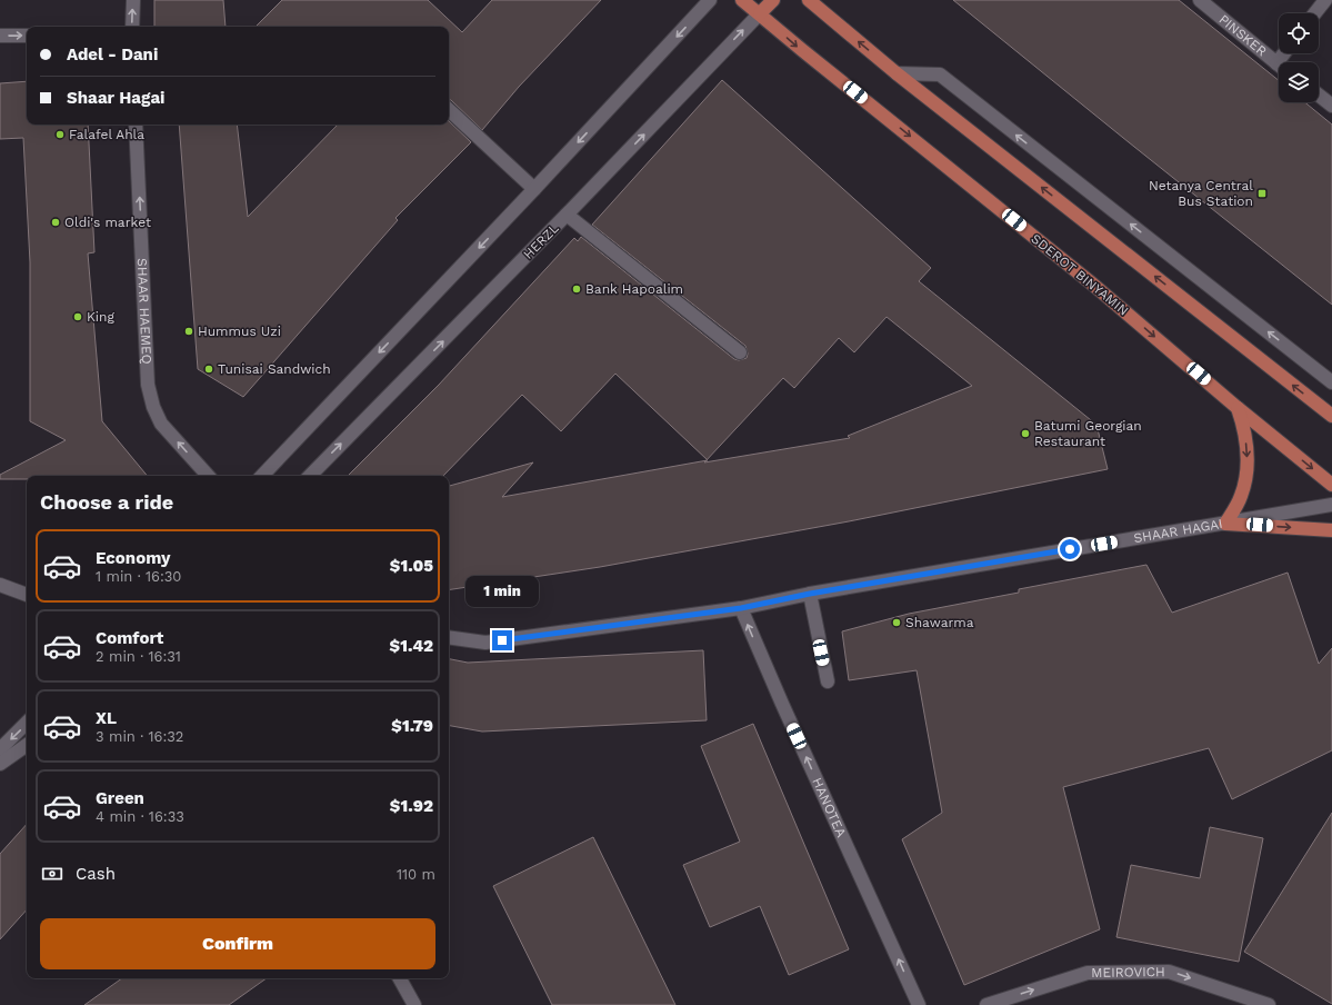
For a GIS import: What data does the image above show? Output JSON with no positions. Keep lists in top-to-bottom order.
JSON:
{
  "streets": {
    "main road": ["HERZL", "SDEROT BINYAMIN"],
    "street": [
      "PINSKER",
      "SHAAR HAEMEQ",
      "SHAAR HAGAI",
      "HANOTEA",
      "MEIROVICH"
    ]
  },
  "crossings": [
    ["HERZL", "SDEROT BINYAMIN"],
    ["SHAAR HAGAI", "HANOTEA"]
  ],
  "one_way": [
    "HERZL",
    "SHAAR HAEMEQ",
    "HANOTEA",
    "MEIROVICH"
  ],
  "places": {
    "other": [
      "Falafel Ahla",
      "Oldi's market",
      "Bank Hapoalim",
      "King",
      "Hummus Uzi",
      "Tunisai Sandwich",
      "Batumi Georgian Restaurant",
      "Shawarma"
    ],
    "transit": ["Netanya Central Bus Station"]
  },
  "page": {
    "banner": ["Adel - Dani", "Shaar Hagai"],
    "heading": "Choose a ride",
    "list": [
      {
        "name": "Economy",
        "note": "1 min · 16:30",
        "value": "$1.05"
      },
      {
        "name": "Comfort",
        "note": "2 min · 16:31",
        "value": "$1.42"
      },
      {
        "name": "XL",
        "note": "3 min · 16:32",
        "value": "$1.79"
      },
      {
        "name": "Green",
        "note": "4 min · 16:33",
        "value": "$1.92"
      }
    ],
    "bubble": "1 min",
    "pay": ["Cash", "110 m"],
    "buttons": "Confirm"
  }
}
